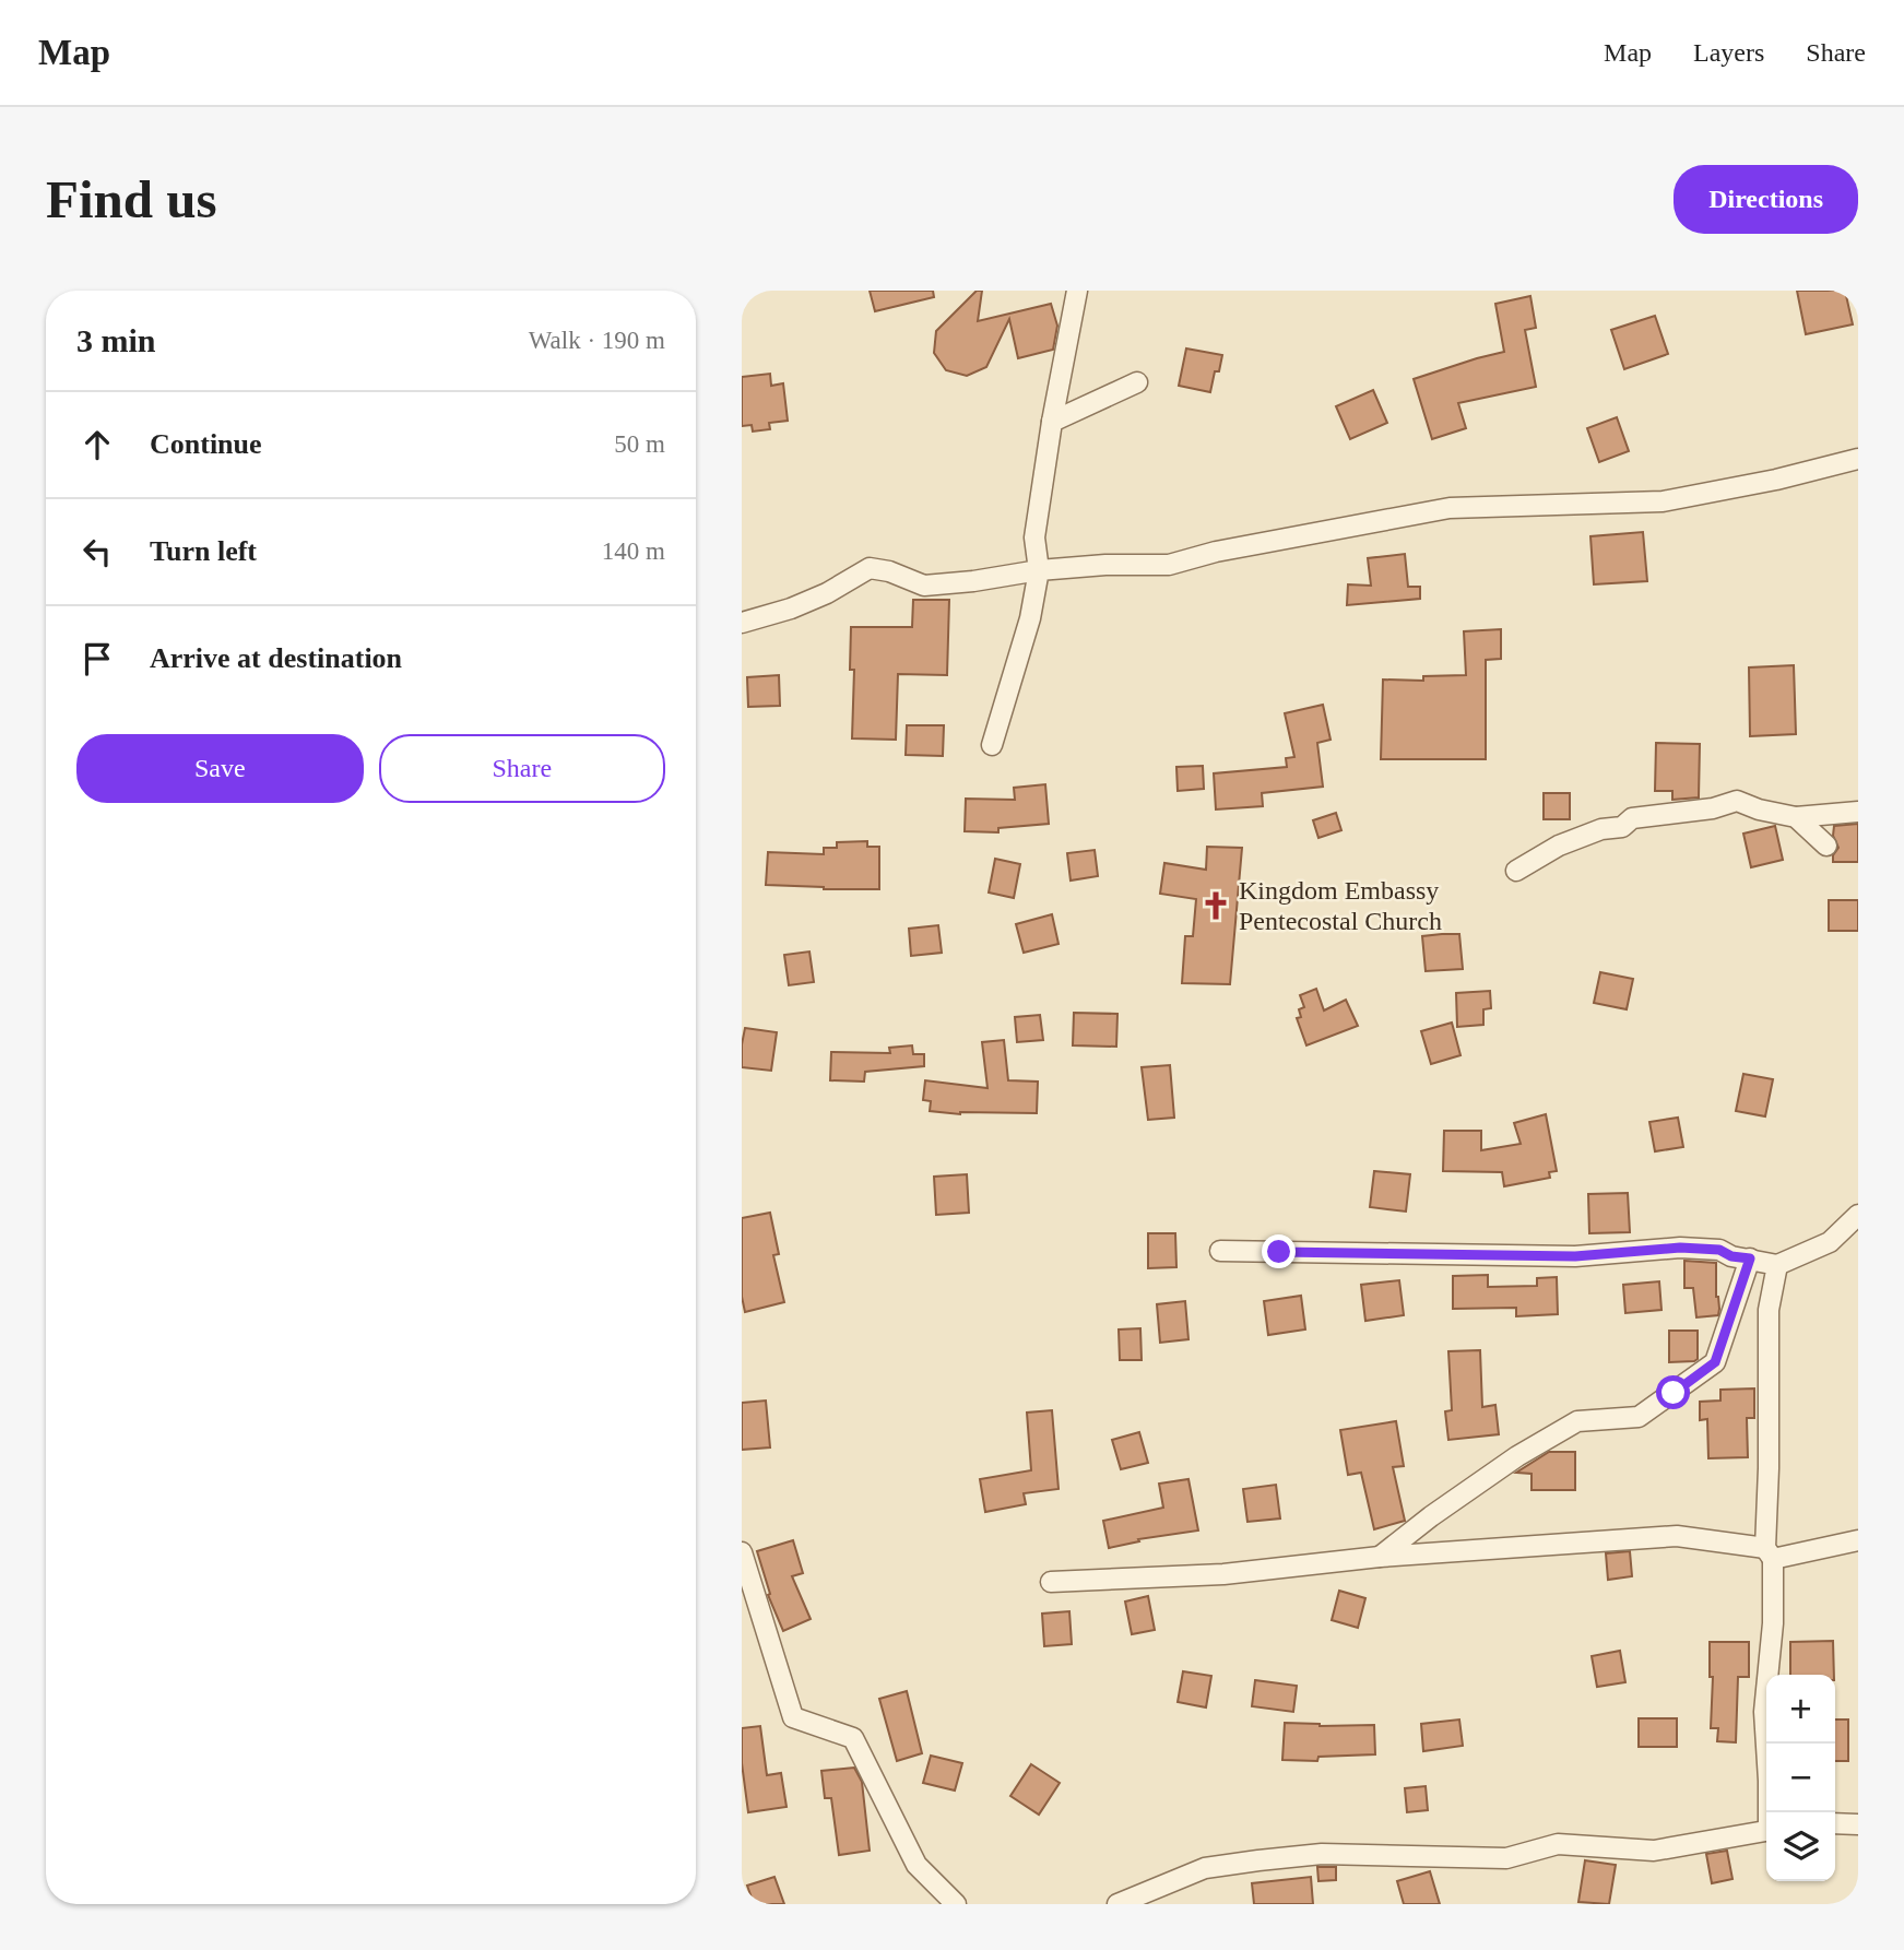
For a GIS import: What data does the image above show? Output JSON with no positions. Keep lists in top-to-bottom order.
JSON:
{
  "places": {
    "church": ["Kingdom Embassy Pentecostal Church"]
  },
  "page": {
    "header": "Map",
    "nav": ["Map", "Layers", "Share"],
    "buttons": [
      "Directions",
      ["Save", "Share"]
    ],
    "title": "Find us",
    "heading": ["3 min", "Walk · 190 m"],
    "list": [
      ["Continue", "50 m"],
      ["Turn left", "140 m"],
      "Arrive at destination"
    ],
    "map_buttons": ["+", "−"]
  }
}
